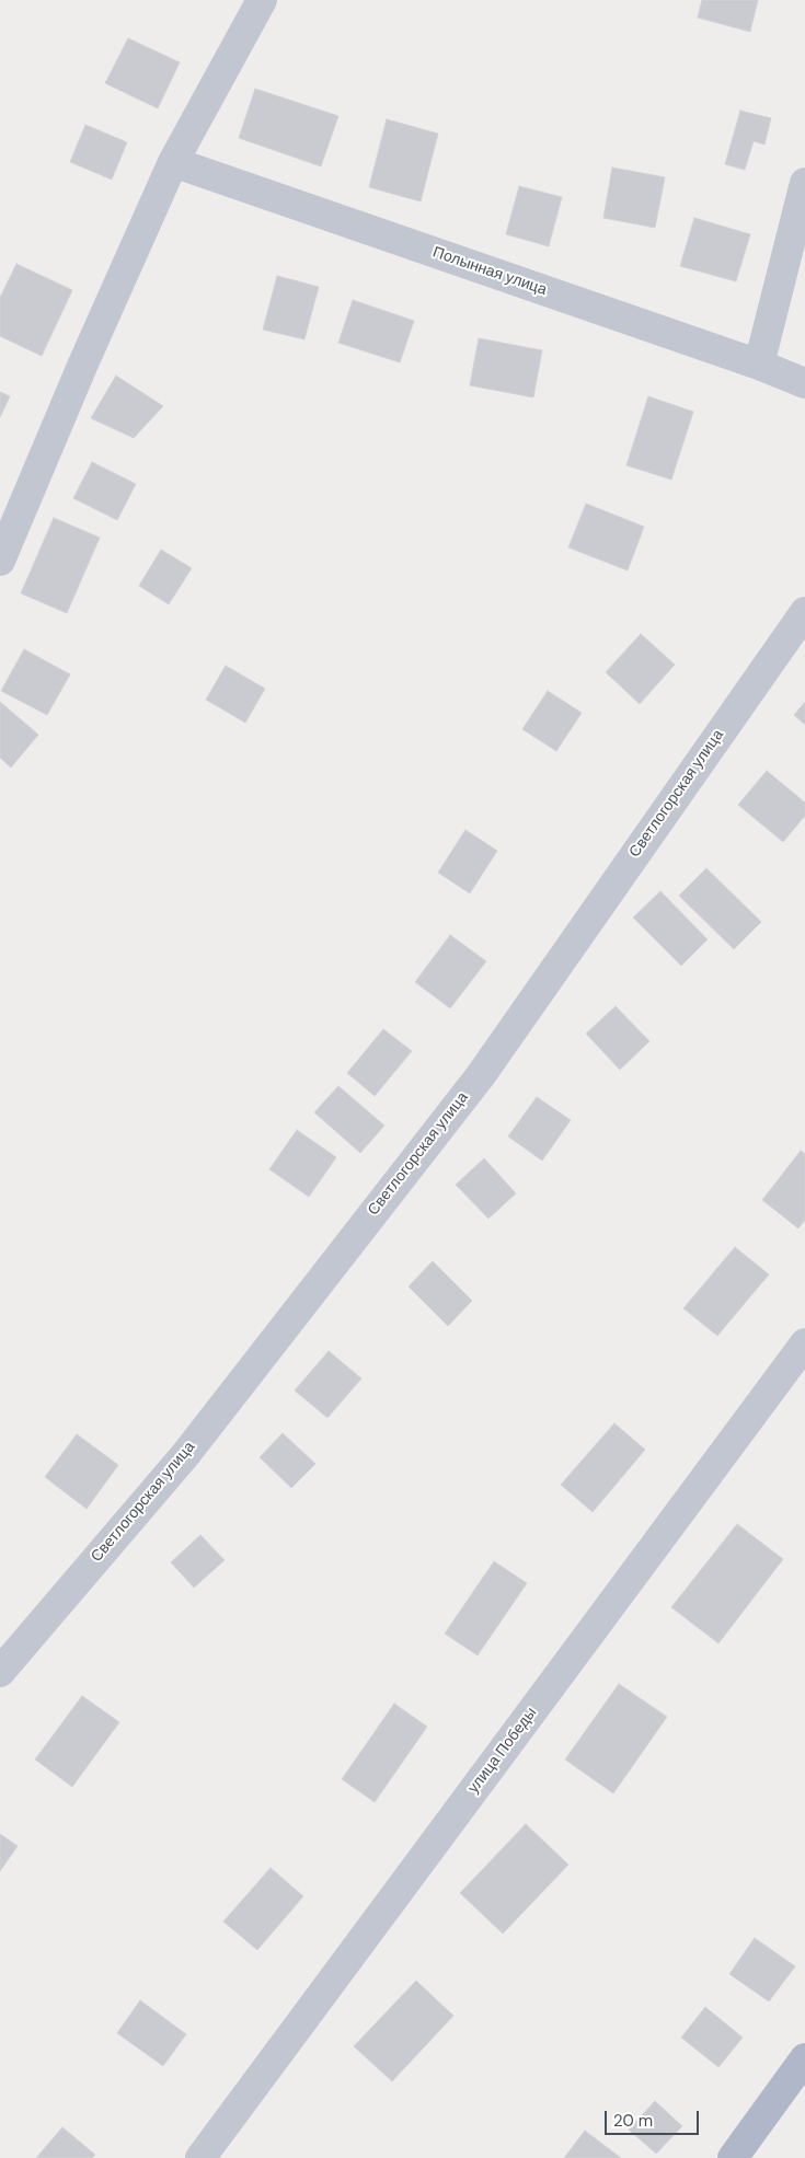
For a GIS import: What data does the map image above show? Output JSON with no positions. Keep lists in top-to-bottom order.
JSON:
{
  "streets": {
    "street": ["Полынная улица", "Светлогорская улица", "улица Победы"]
  },
  "scale_bar": "20 m"
}
